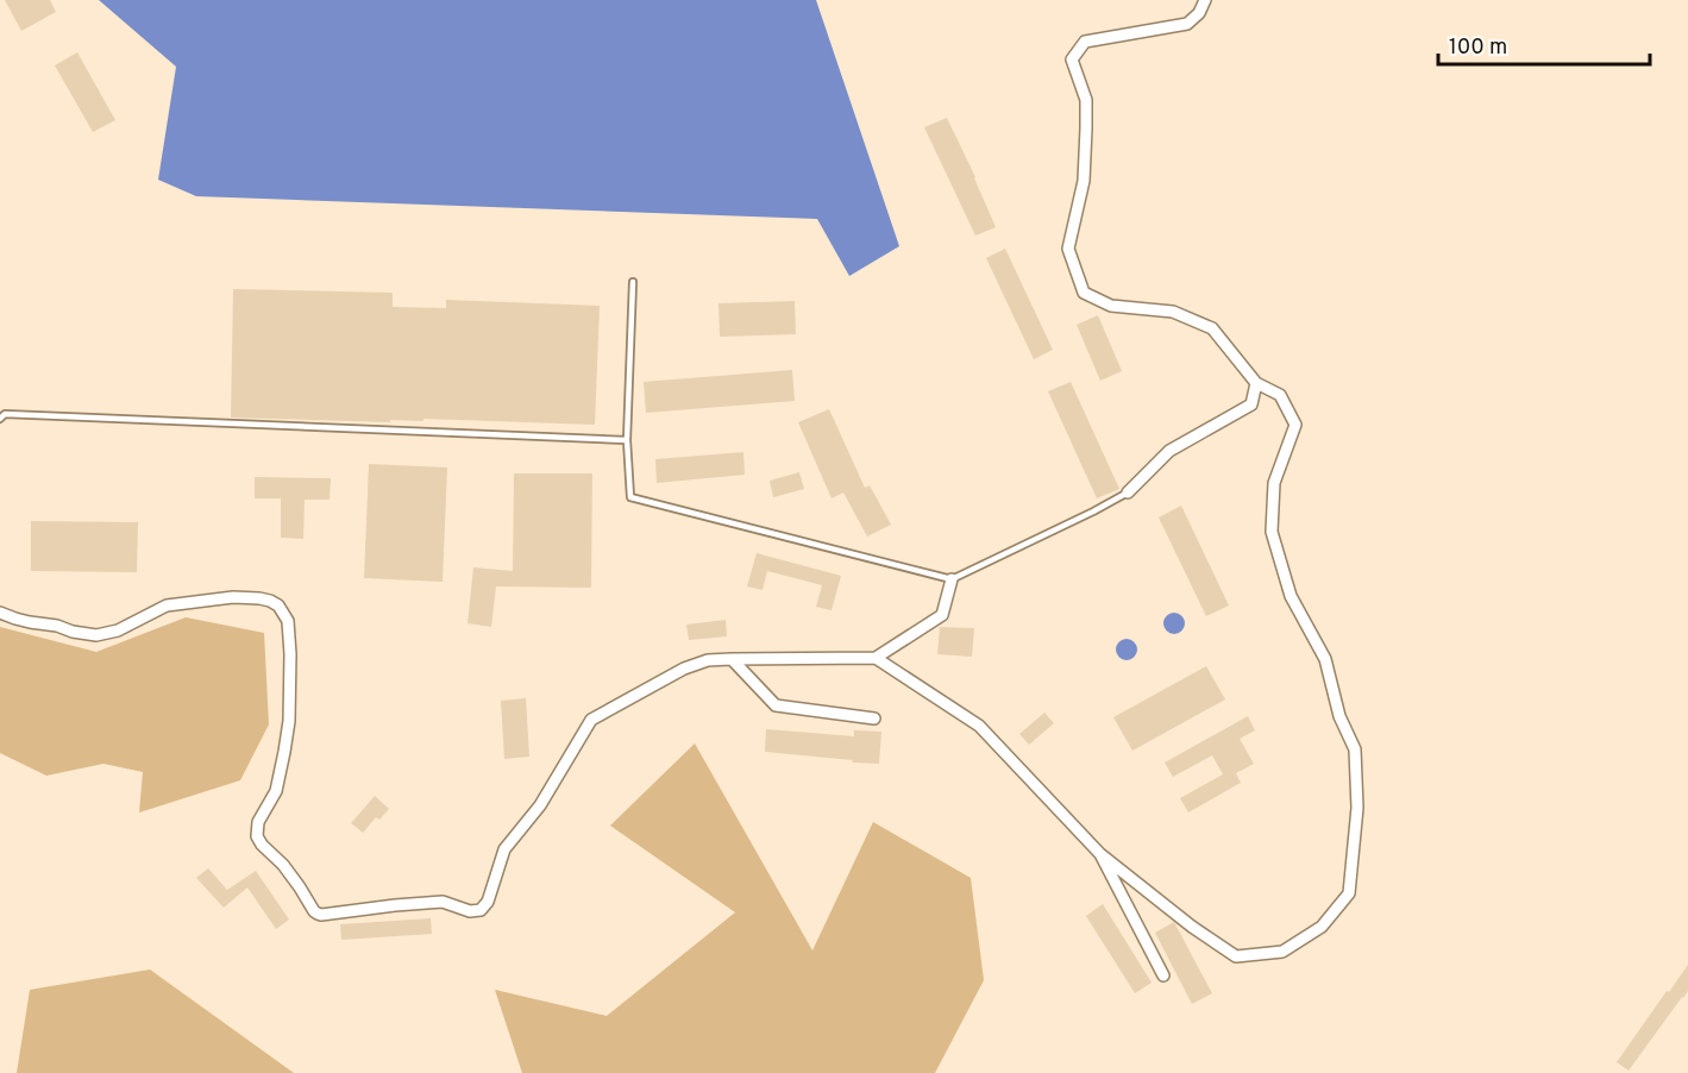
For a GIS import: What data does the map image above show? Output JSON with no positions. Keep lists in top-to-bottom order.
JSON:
{
  "scale_bar": "100 m"
}
